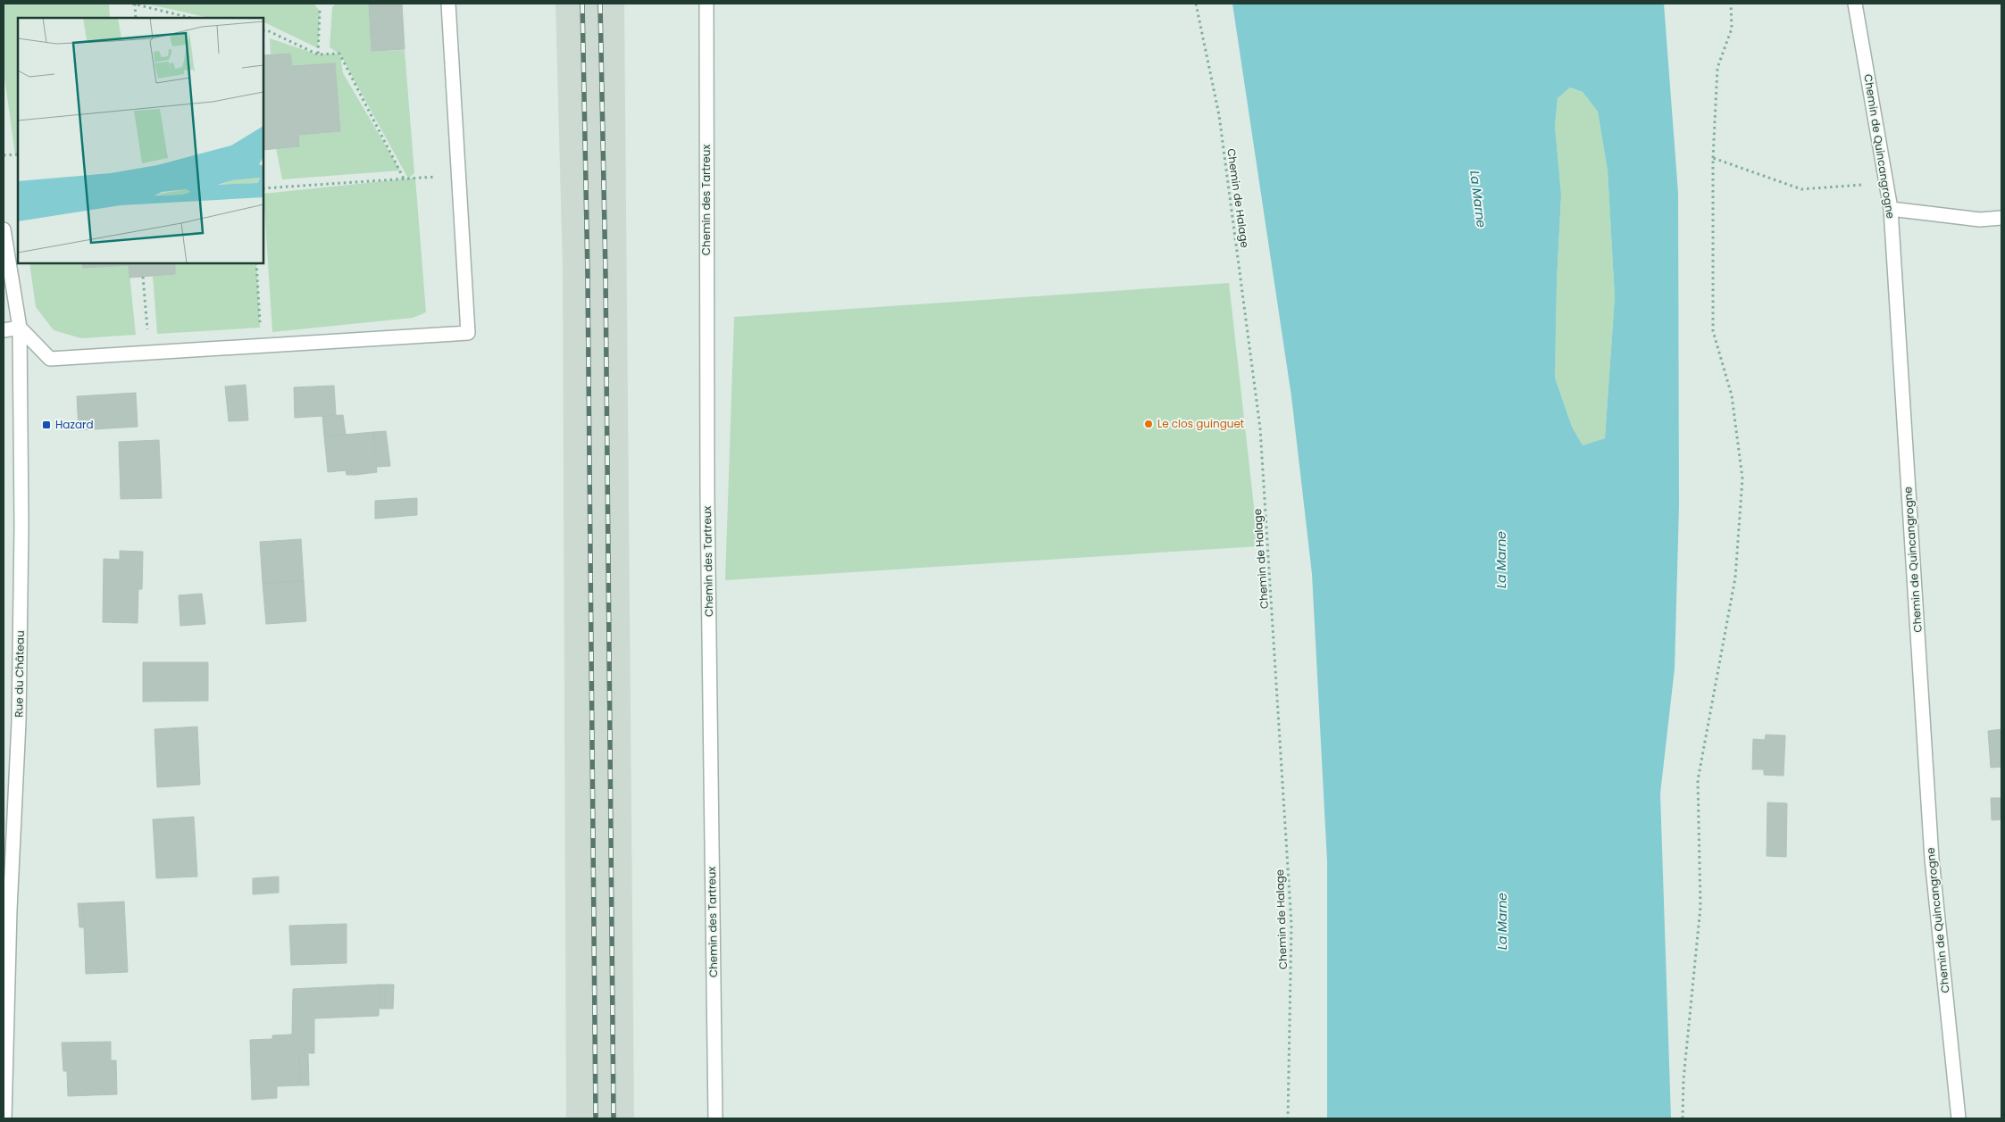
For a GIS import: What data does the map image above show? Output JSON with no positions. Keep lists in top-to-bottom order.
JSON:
{
  "streets": {
    "street": ["Chemin de Quincangrogne", "Chemin des Tartreux", "Rue du Château"],
    "path": ["Chemin de Halage"]
  },
  "water": ["La Marne"],
  "places": {
    "other": ["Le clos guinguet"],
    "transit": ["Hazard"]
  }
}
